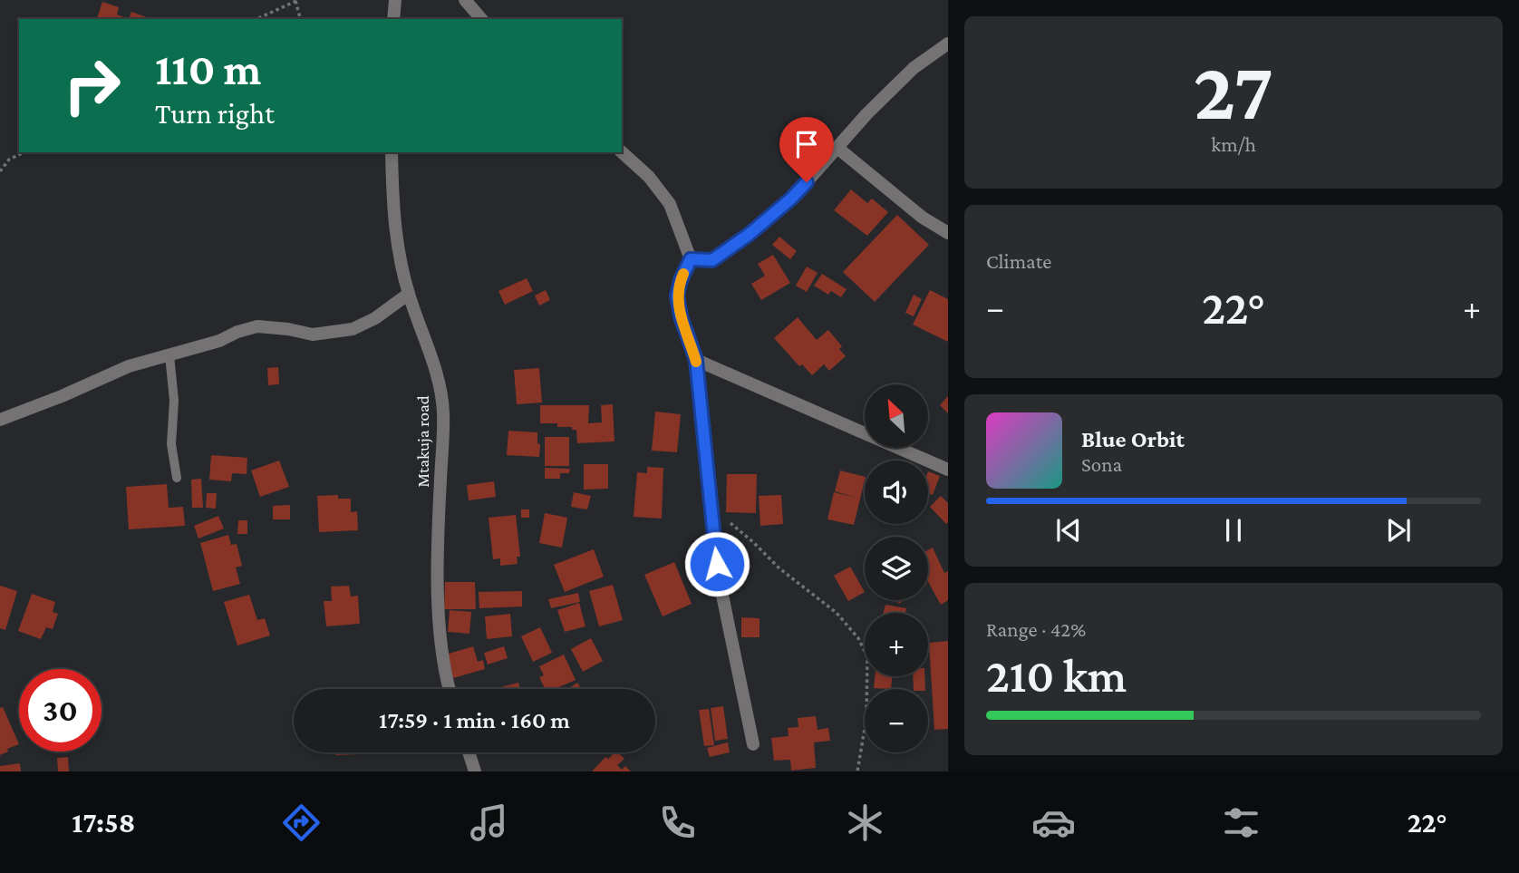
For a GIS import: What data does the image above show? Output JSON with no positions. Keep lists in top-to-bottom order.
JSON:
{
  "streets": {
    "street": ["Mtakuja road"]
  },
  "north": "top left",
  "page": {
    "tile": [
      ["27", "km/h"],
      "Climate",
      ["Range · 42%", "210 km"]
    ],
    "turn": ["110 m", "Turn right"],
    "heat": ["−", "22°", "+"],
    "map_buttons": ["+", "−"],
    "song": ["Blue Orbit", "Sona"],
    "limit": "30",
    "trip": "17:59 · 1 min · 160 m",
    "tabs": ["17:58", "22°"]
  }
}
